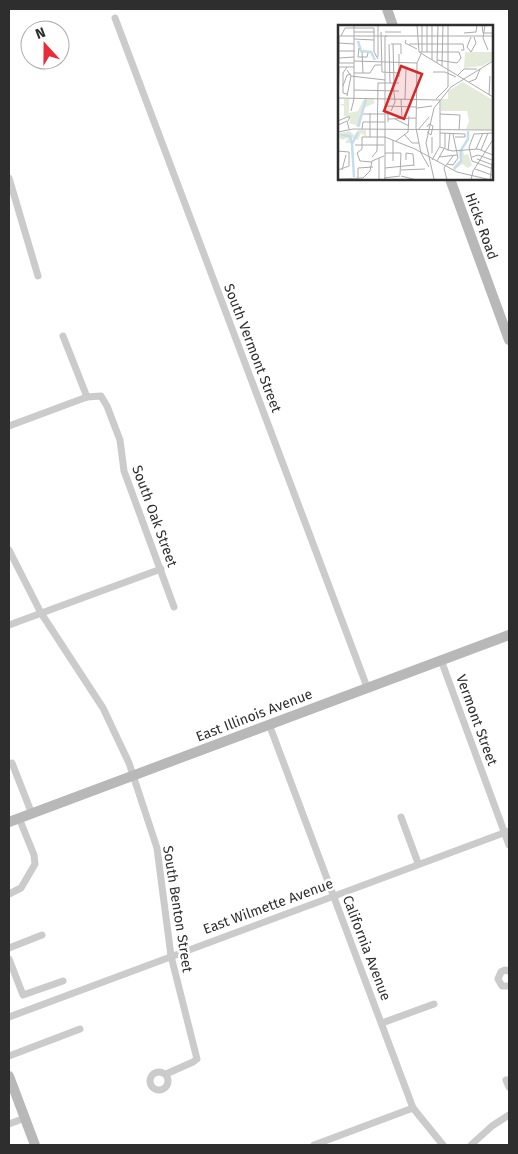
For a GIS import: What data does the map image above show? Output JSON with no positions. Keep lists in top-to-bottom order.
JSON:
{
  "streets": {
    "main road": ["Hicks Road", "East Illinois Avenue"],
    "street": [
      "South Vermont Street",
      "South Oak Street",
      "Vermont Street",
      "East Wilmette Avenue",
      "South Benton Street",
      "California Avenue"
    ]
  },
  "crossings": [
    ["South Vermont Street", "East Illinois Avenue"],
    ["East Illinois Avenue", "Vermont Street"],
    ["East Illinois Avenue", "South Benton Street"],
    ["East Illinois Avenue", "California Avenue"],
    ["Vermont Street", "East Wilmette Avenue"],
    ["East Wilmette Avenue", "South Benton Street"],
    ["East Wilmette Avenue", "California Avenue"]
  ],
  "north": "top"
}
